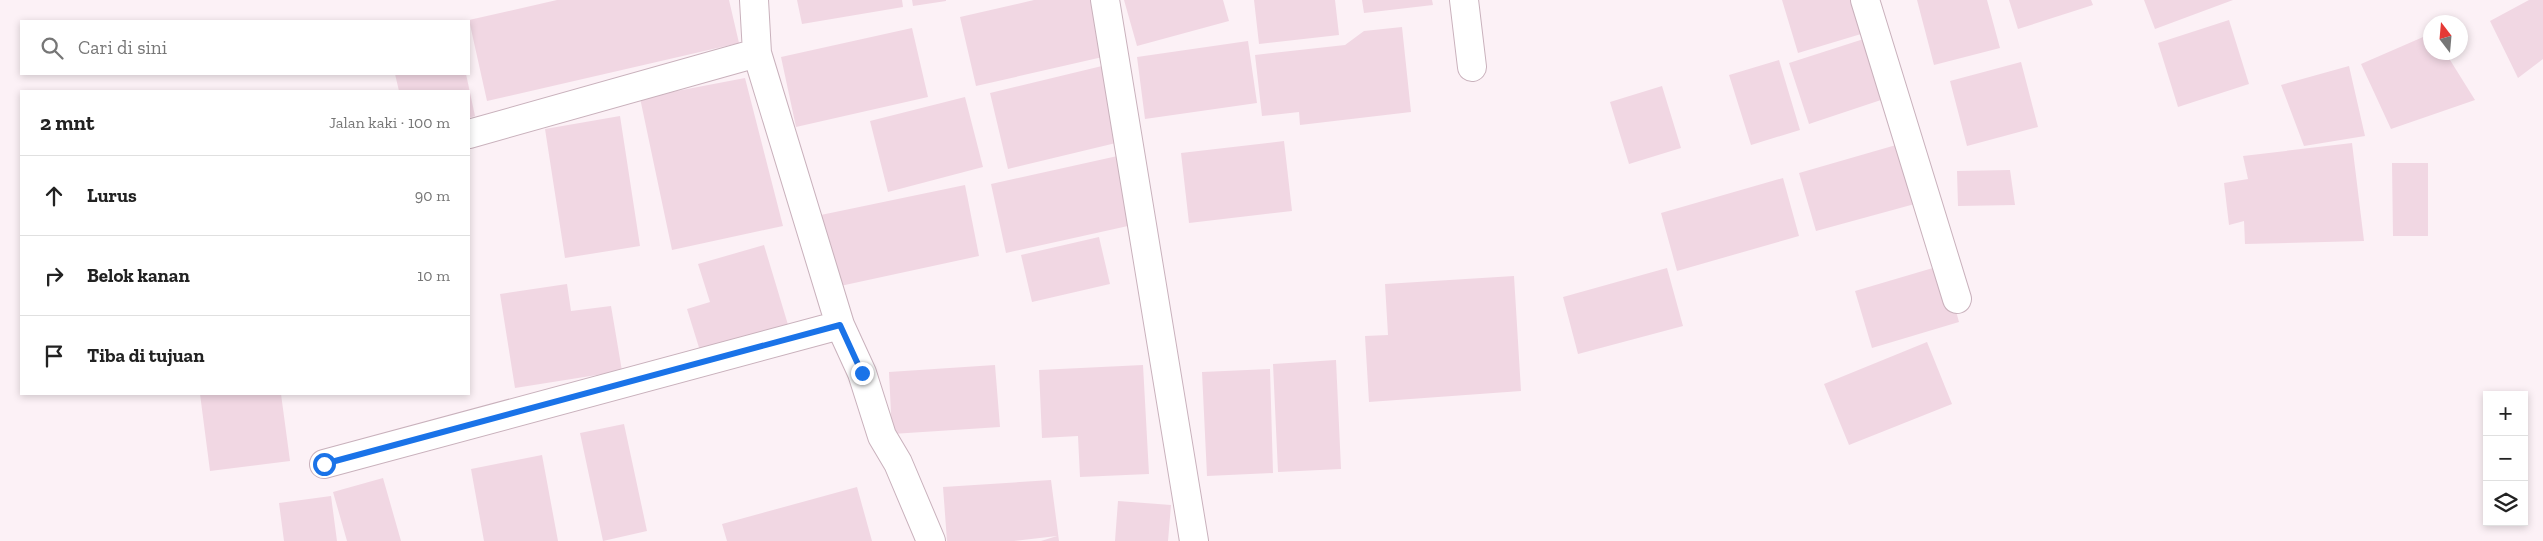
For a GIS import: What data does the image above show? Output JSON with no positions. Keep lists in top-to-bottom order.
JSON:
{
  "north": "top",
  "page": {
    "search": "Cari di sini",
    "heading": ["2 mnt", "Jalan kaki · 100 m"],
    "list": [
      ["Lurus", "90 m"],
      ["Belok kanan", "10 m"],
      "Tiba di tujuan"
    ],
    "map_buttons": ["+", "−"]
  }
}
